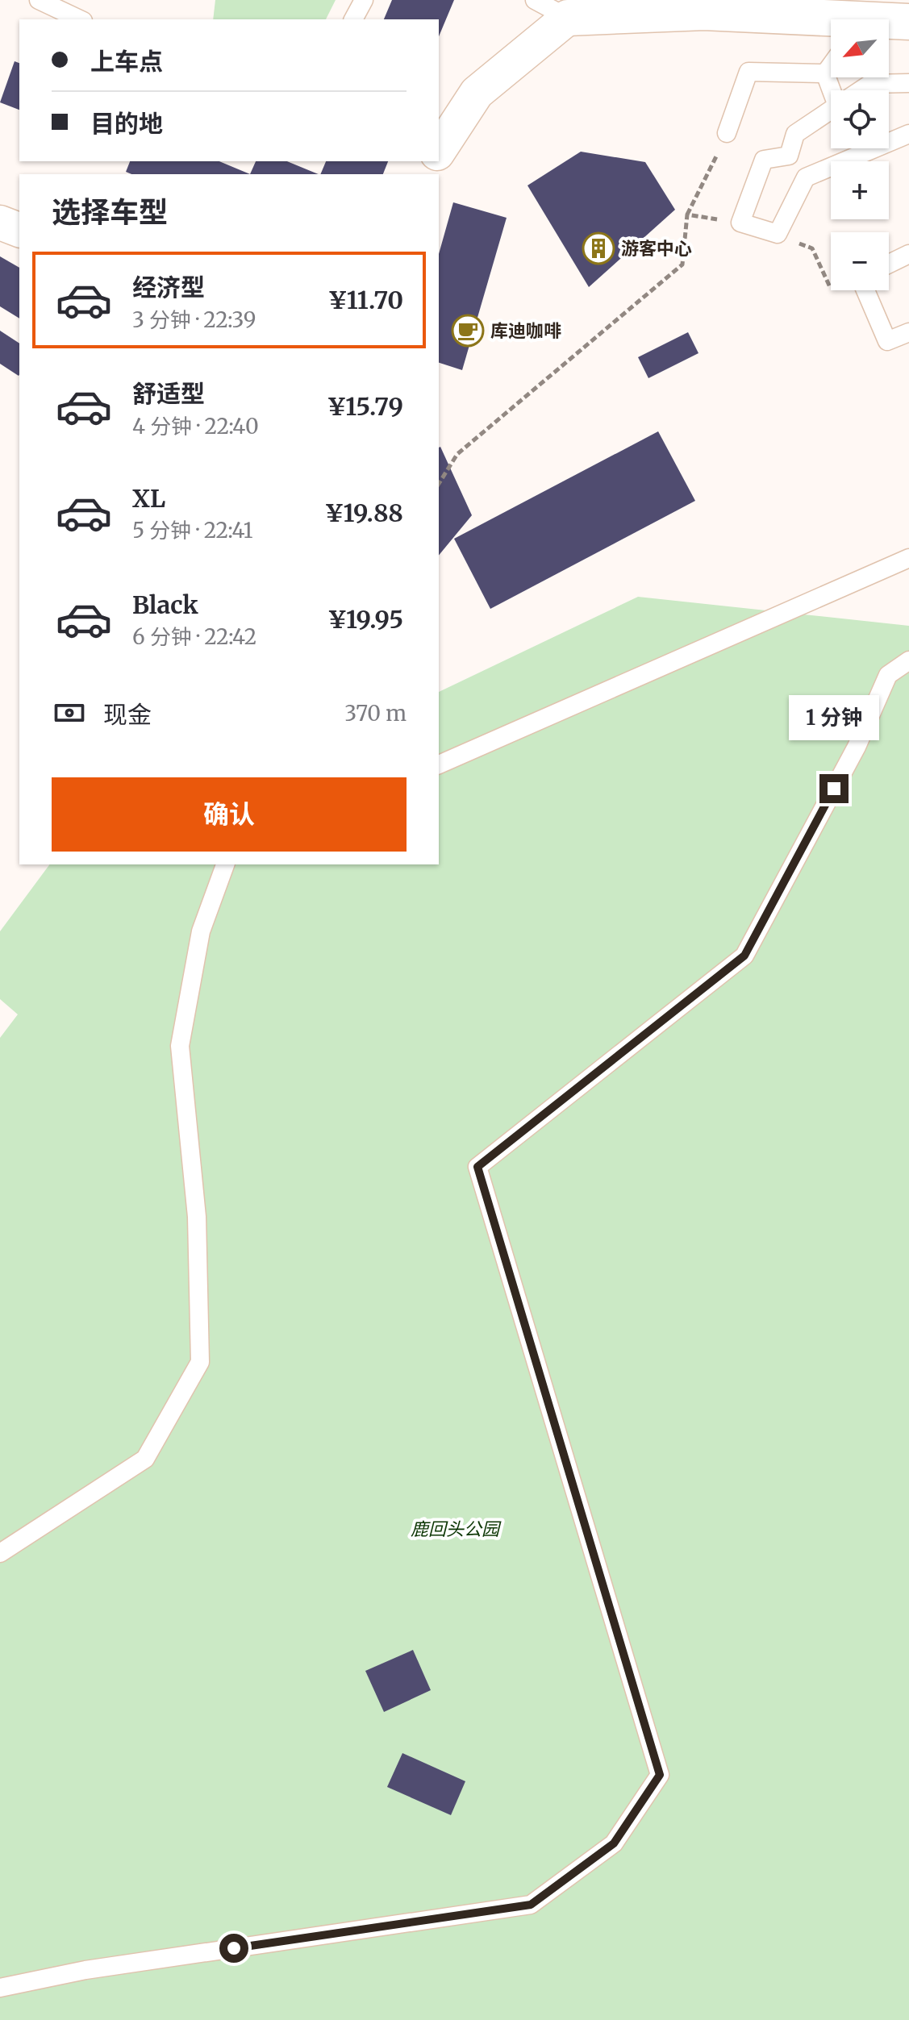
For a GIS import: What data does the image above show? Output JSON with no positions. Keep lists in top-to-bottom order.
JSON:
{
  "parks": ["鹿回头公园"],
  "places": {
    "building": ["游客中心"],
    "cafe": ["库迪咖啡"]
  },
  "north": "bottom left",
  "page": {
    "map_buttons": ["+", "−"],
    "banner": ["上车点", "目的地"],
    "heading": "选择车型",
    "list": [
      {
        "name": "经济型",
        "note": "3 分钟 · 22:39",
        "value": "¥11.70"
      },
      {
        "name": "舒适型",
        "note": "4 分钟 · 22:40",
        "value": "¥15.79"
      },
      {
        "name": "XL",
        "note": "5 分钟 · 22:41",
        "value": "¥19.88"
      },
      {
        "name": "Black",
        "note": "6 分钟 · 22:42",
        "value": "¥19.95"
      }
    ],
    "pay": ["现金", "370 m"],
    "bubble": "1 分钟",
    "buttons": "确认"
  }
}
